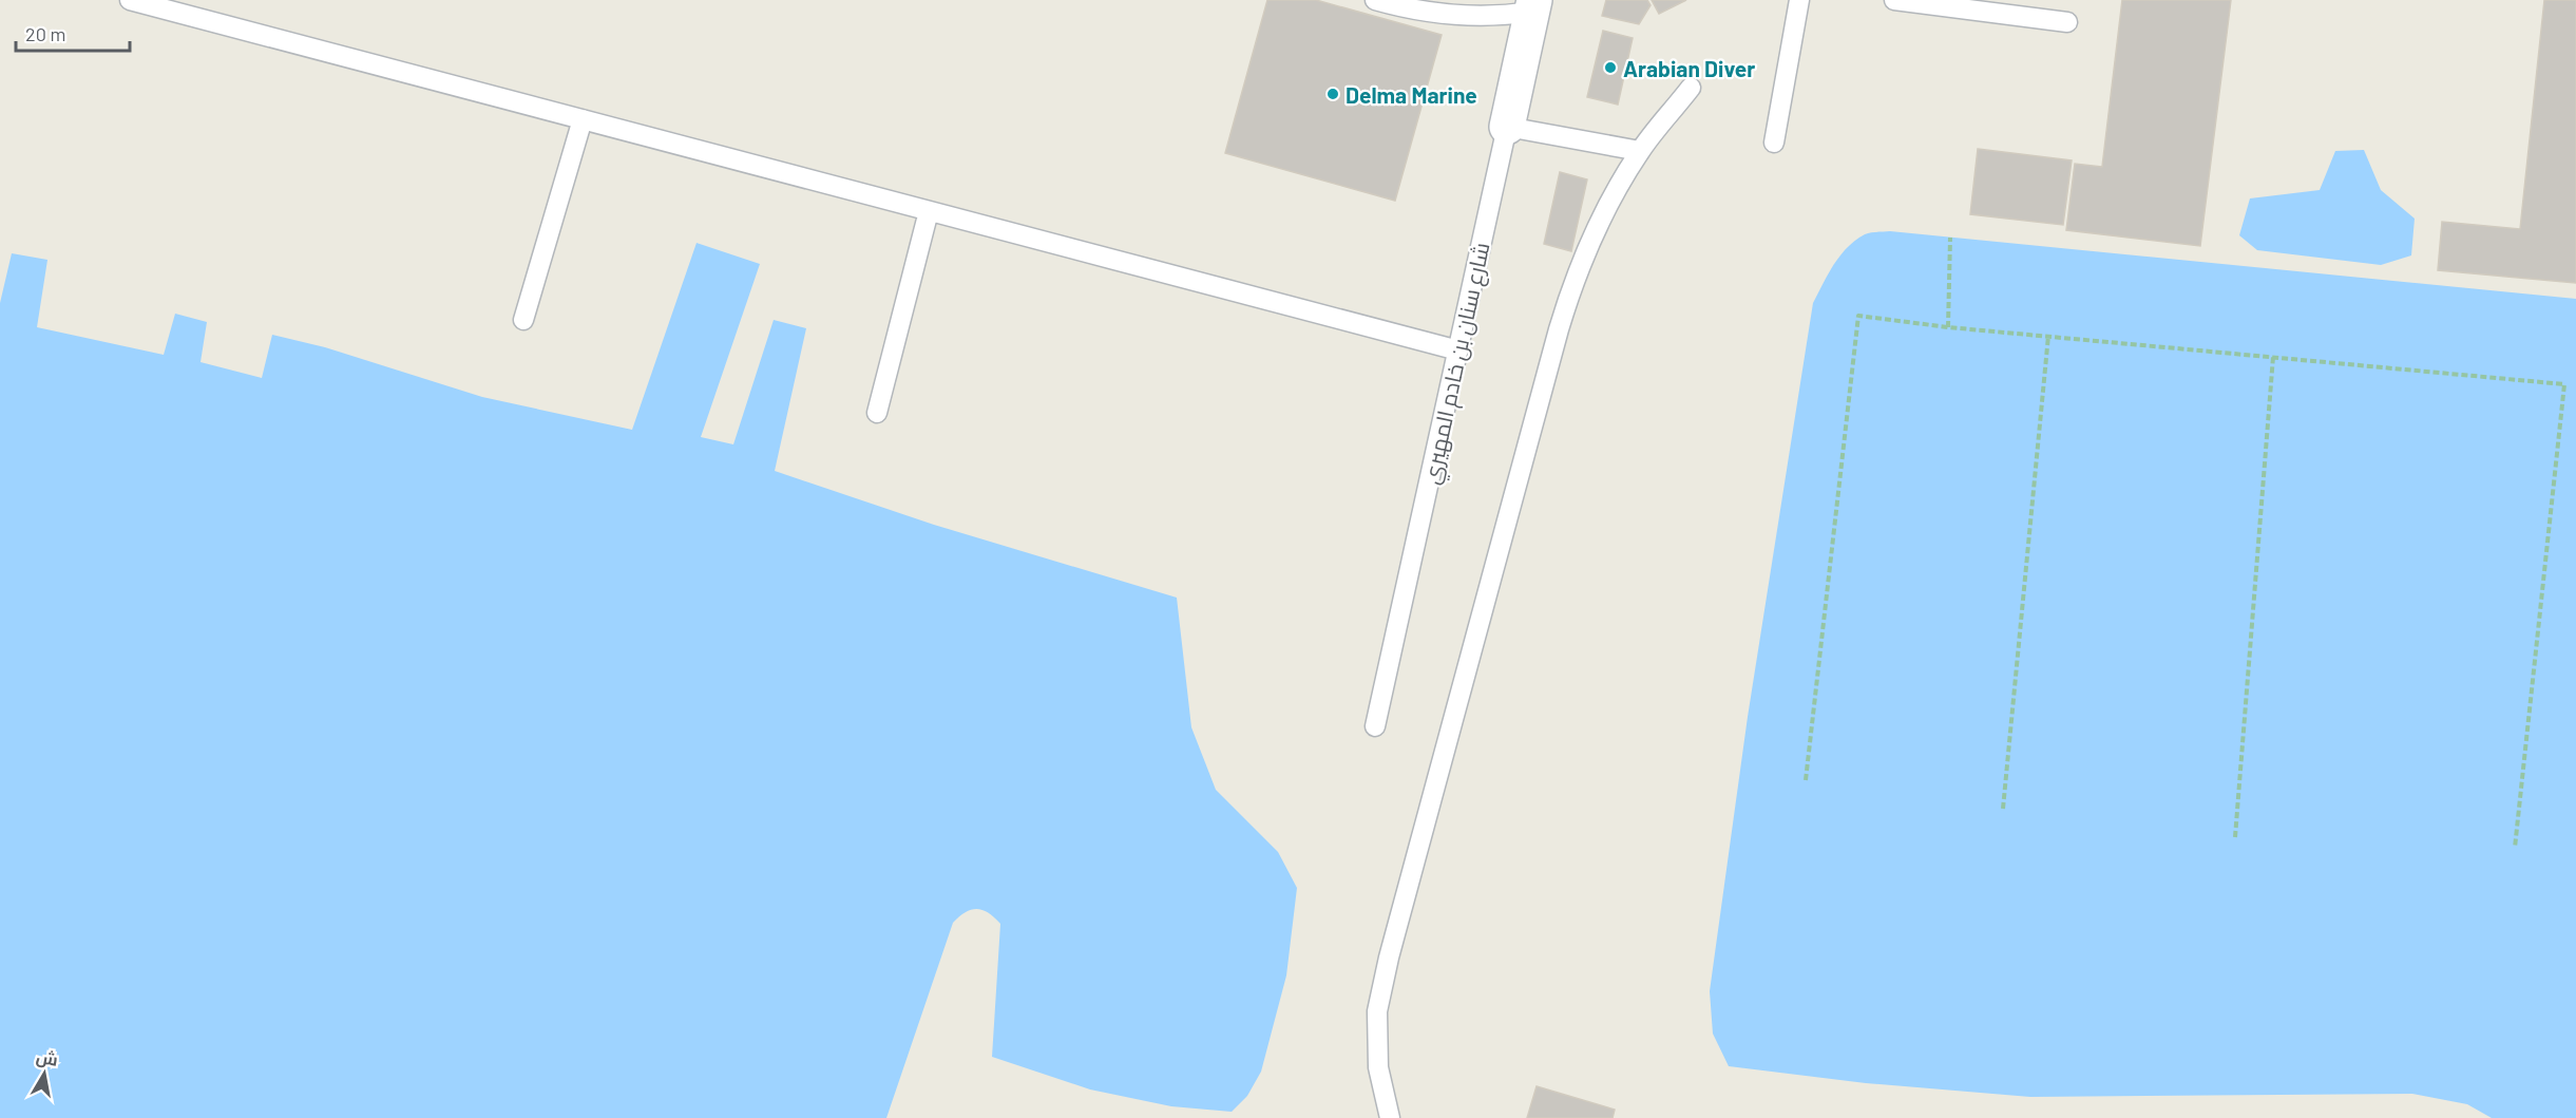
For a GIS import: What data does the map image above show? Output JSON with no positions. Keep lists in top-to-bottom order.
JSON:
{
  "streets": {
    "street": ["شارع سنان بن خادم المهيري"]
  },
  "places": ["Arabian Diver", "Delma Marine"],
  "scale_bar": "20 m",
  "north": "top"
}
